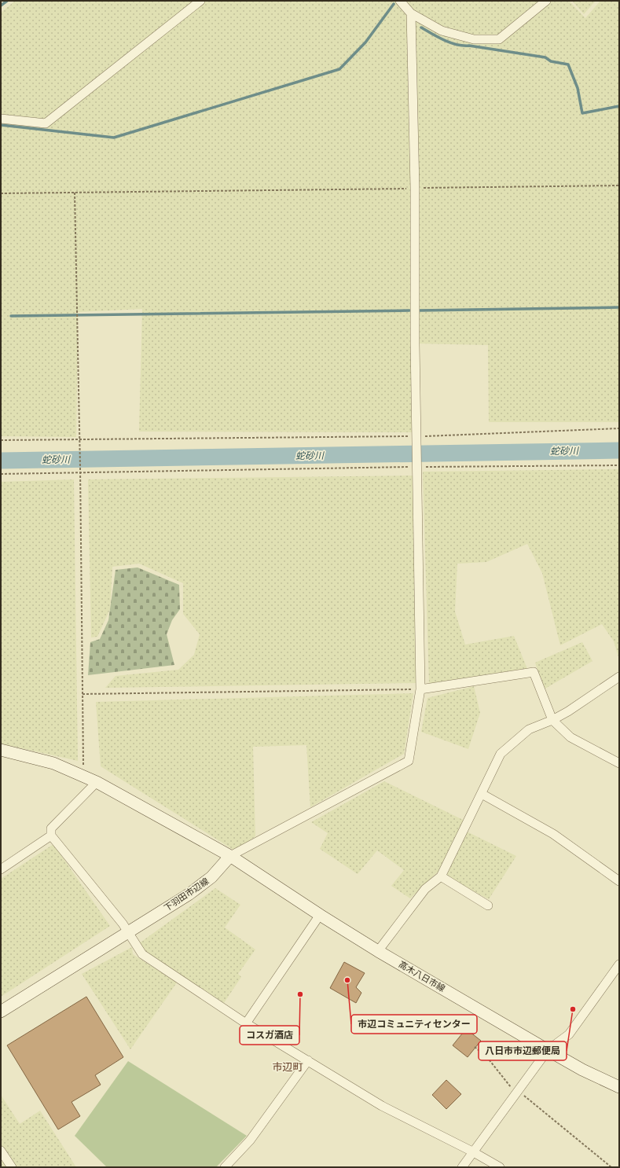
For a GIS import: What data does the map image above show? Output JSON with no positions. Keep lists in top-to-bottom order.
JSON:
{
  "streets": {
    "main road": ["下羽田市辺線", "高木八日市線"]
  },
  "crossings": [
    ["下羽田市辺線", "高木八日市線"]
  ],
  "districts": ["市辺町"],
  "water": ["蛇砂川"],
  "places": ["市辺コミュニティセンター", "コスガ酒店", "八日市市辺郵便局"]
}
